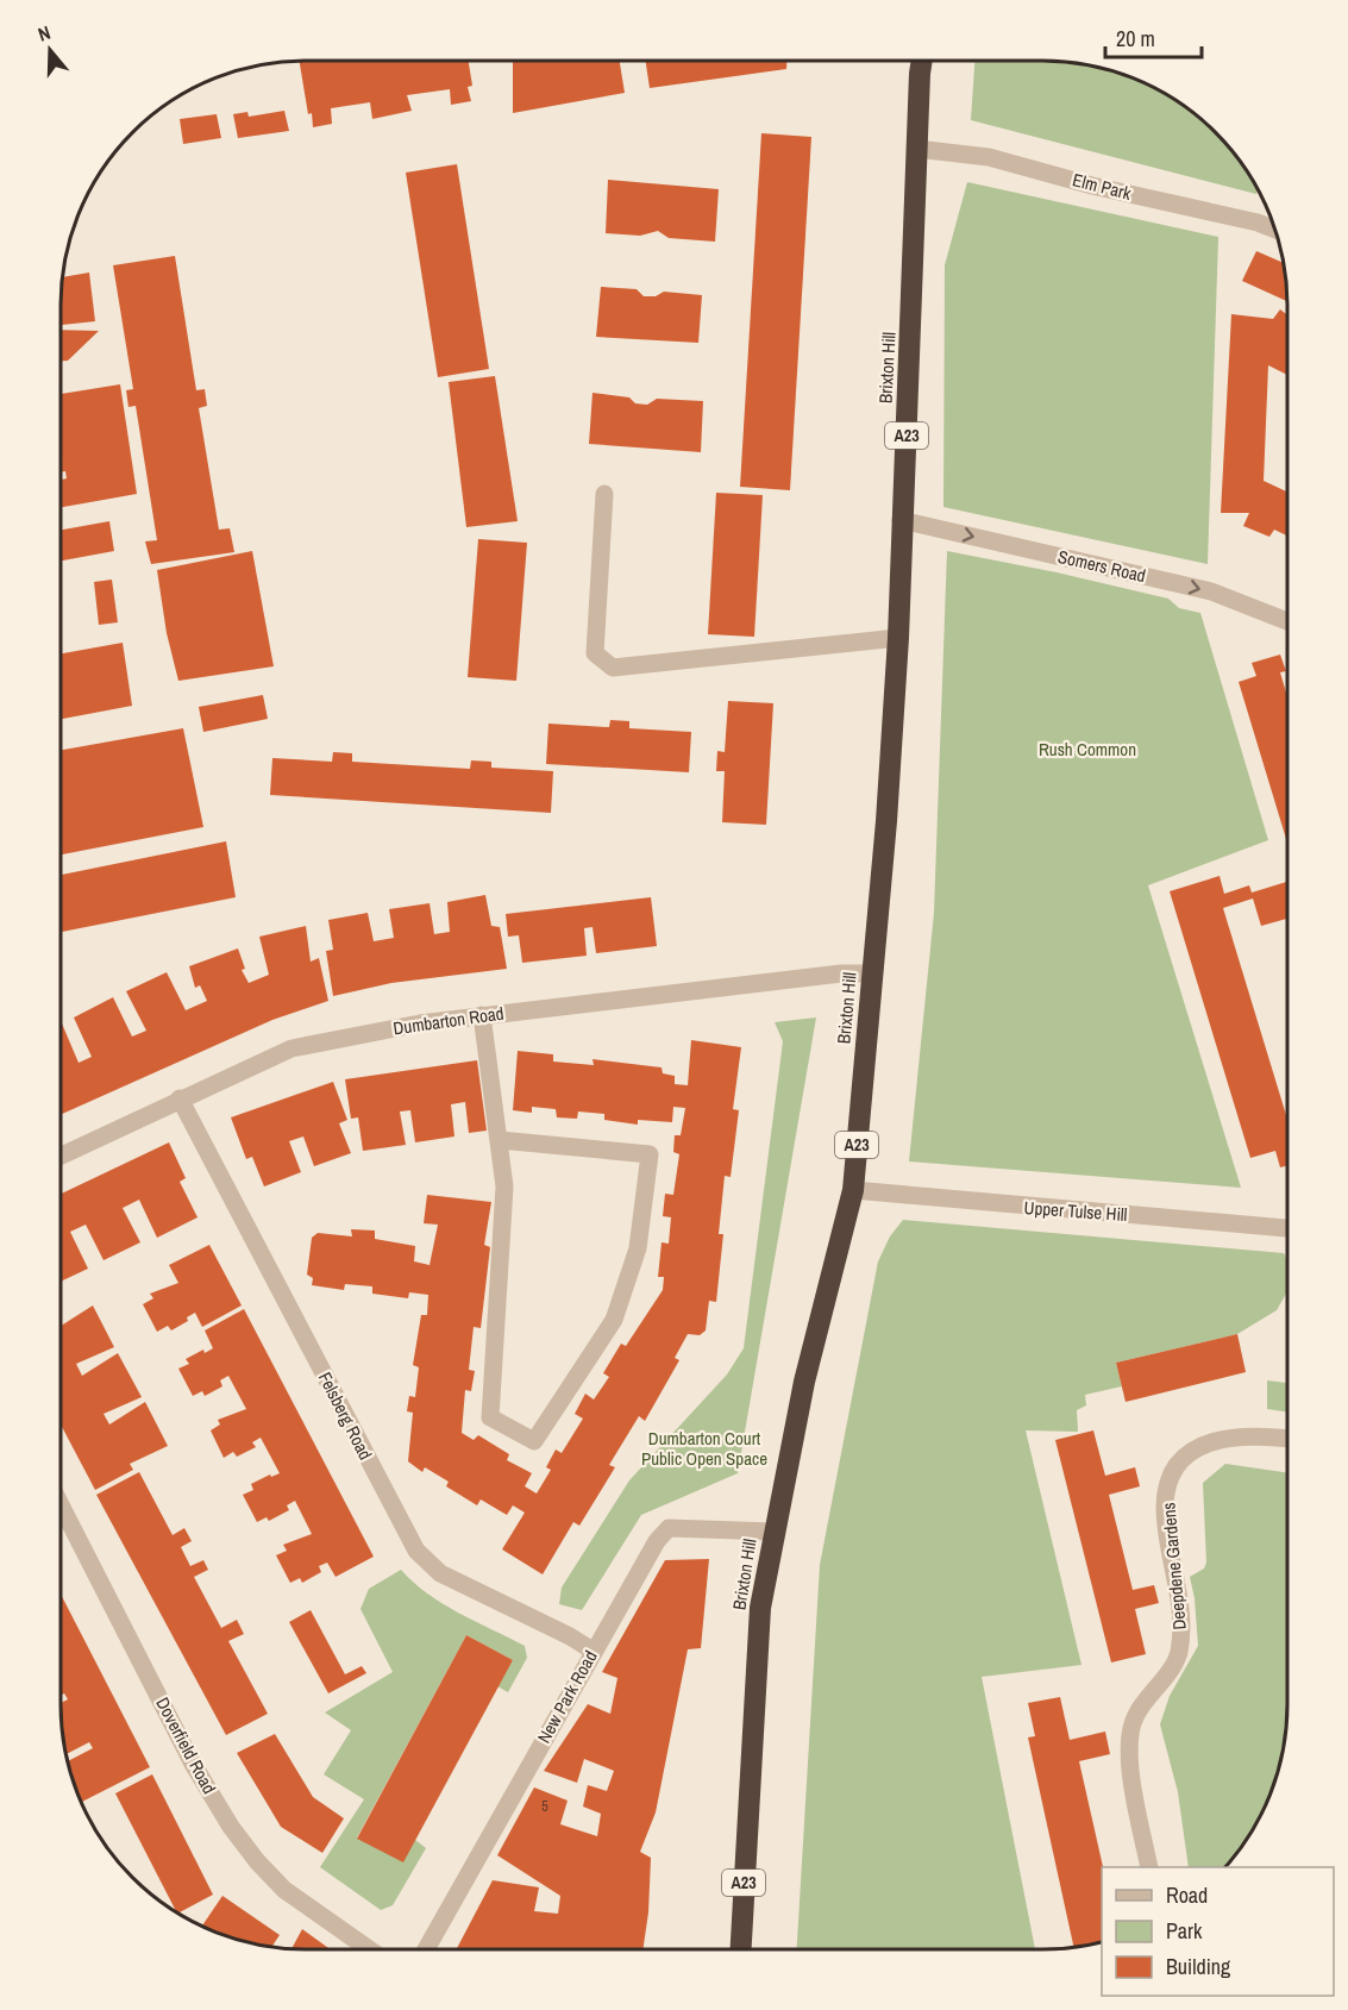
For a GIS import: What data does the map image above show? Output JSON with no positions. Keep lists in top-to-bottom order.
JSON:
{
  "streets": {
    "highway": ["Brixton Hill", "A23"],
    "street": [
      "Elm Park",
      "Somers Road",
      "Dumbarton Road",
      "Upper Tulse Hill",
      "Felsberg Road",
      "Deepdene Gardens",
      "New Park Road",
      "Doverfield Road"
    ]
  },
  "crossings": [
    ["Elm Park", "Brixton Hill"],
    ["Brixton Hill", "Somers Road"],
    ["Brixton Hill", "Dumbarton Road"],
    ["Brixton Hill", "Upper Tulse Hill"],
    ["Brixton Hill", "New Park Road"],
    ["Dumbarton Road", "Felsberg Road"],
    ["Felsberg Road", "New Park Road"]
  ],
  "one_way": ["Somers Road"],
  "parks": ["Rush Common", "Dumbarton Court Public Open Space"],
  "house_numbers": ["5"],
  "legend": ["Road", "Park", "Building"],
  "scale_bar": "20 m",
  "north": "top"
}
